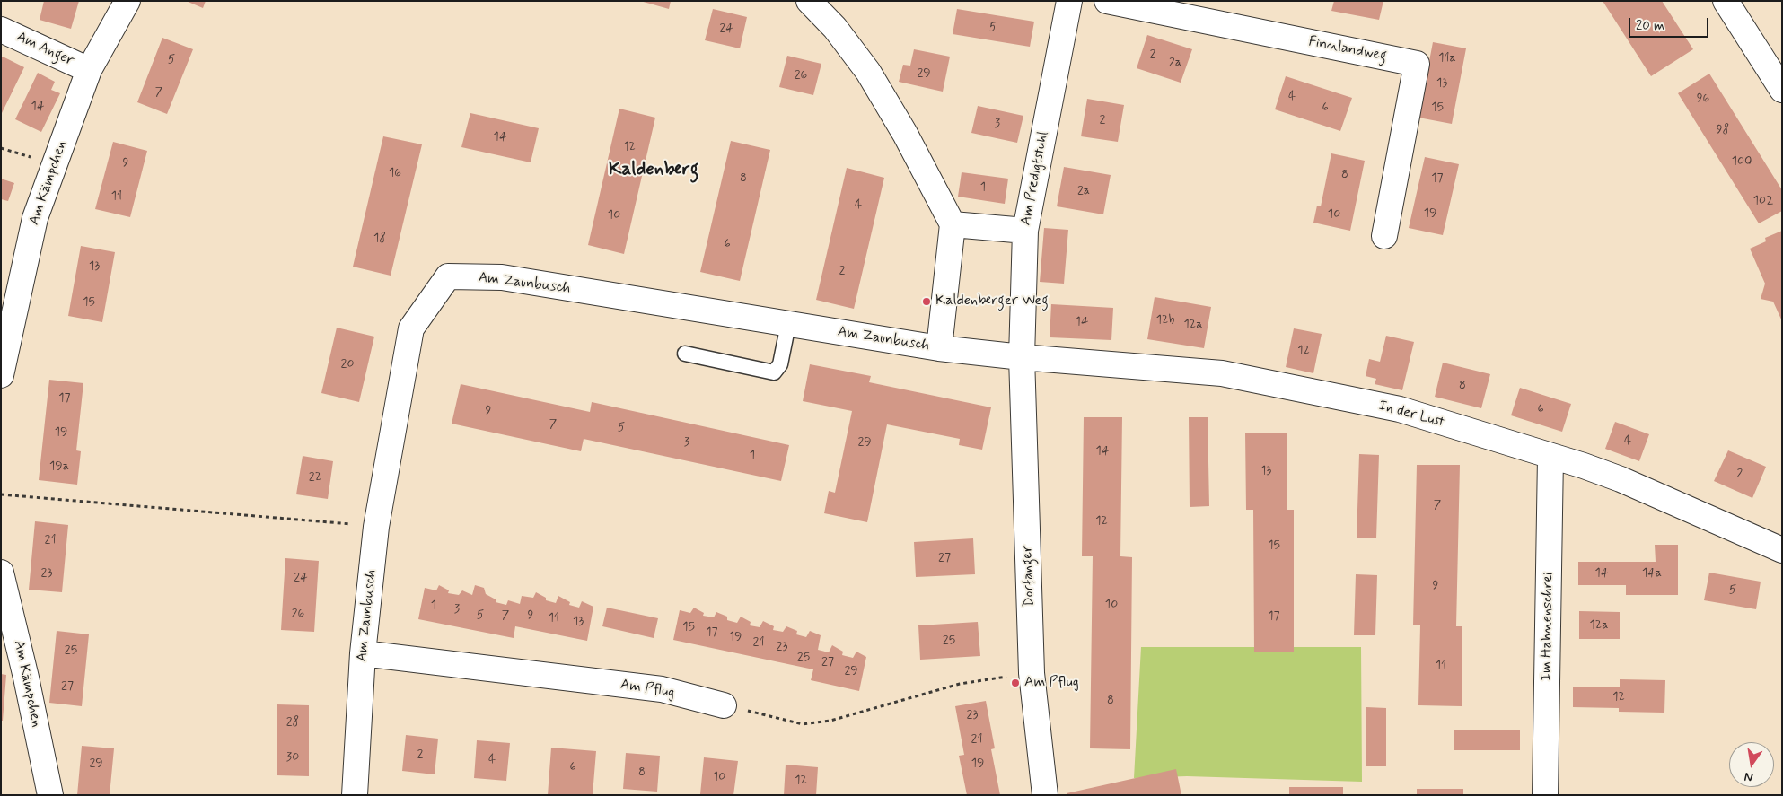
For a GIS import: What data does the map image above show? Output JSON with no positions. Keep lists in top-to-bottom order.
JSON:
{
  "streets": {
    "street": [
      "Am Anger",
      "Finnlandweg",
      "Am Predigtstuhl",
      "Am Kämpchen",
      "Am Zaunbusch",
      "In der Lust",
      "Dorfanger",
      "Im Hahnenschrei",
      "Am Pflug"
    ]
  },
  "crossings": [
    ["Am Anger", "Am Kämpchen"],
    ["Am Predigtstuhl", "Am Zaunbusch"],
    ["Am Predigtstuhl", "In der Lust"],
    ["Am Predigtstuhl", "Dorfanger"],
    ["Am Zaunbusch", "In der Lust"],
    ["Am Zaunbusch", "Dorfanger"],
    ["Am Zaunbusch", "Am Pflug"],
    ["In der Lust", "Dorfanger"],
    ["In der Lust", "Im Hahnenschrei"]
  ],
  "districts": ["Kaldenberg"],
  "places": ["Kaldenberger Weg", "Am Pflug"],
  "house_numbers": [
    "5",
    "24",
    "2",
    "11a",
    "5",
    "2a",
    "29",
    "26",
    "13",
    "7",
    "4",
    "96",
    "14",
    "6",
    "15",
    "2",
    "3",
    "98",
    "14",
    "12",
    "100",
    "9",
    "16",
    "8",
    "8",
    "17",
    "1",
    "2a",
    "11",
    "102",
    "4",
    "19",
    "10",
    "10",
    "18",
    "6",
    "13",
    "2",
    "15",
    "12b",
    "14",
    "12a",
    "12",
    "20",
    "8",
    "17",
    "6",
    "9",
    "7",
    "5",
    "19",
    "4",
    "3",
    "29",
    "14",
    "1",
    "19a",
    "13",
    "2",
    "22",
    "7",
    "12",
    "21",
    "15",
    "27",
    "23",
    "14",
    "14a",
    "24",
    "9",
    "5",
    "10",
    "1",
    "3",
    "26",
    "5",
    "7",
    "9",
    "17",
    "11",
    "13",
    "12a",
    "15",
    "17",
    "19",
    "25",
    "21",
    "23",
    "25",
    "25",
    "27",
    "11",
    "29",
    "27",
    "12",
    "8",
    "23",
    "28",
    "21",
    "2",
    "30",
    "4",
    "29",
    "19",
    "6",
    "8",
    "10",
    "12"
  ],
  "scale_bar": "20 m",
  "north": "bottom"
}
